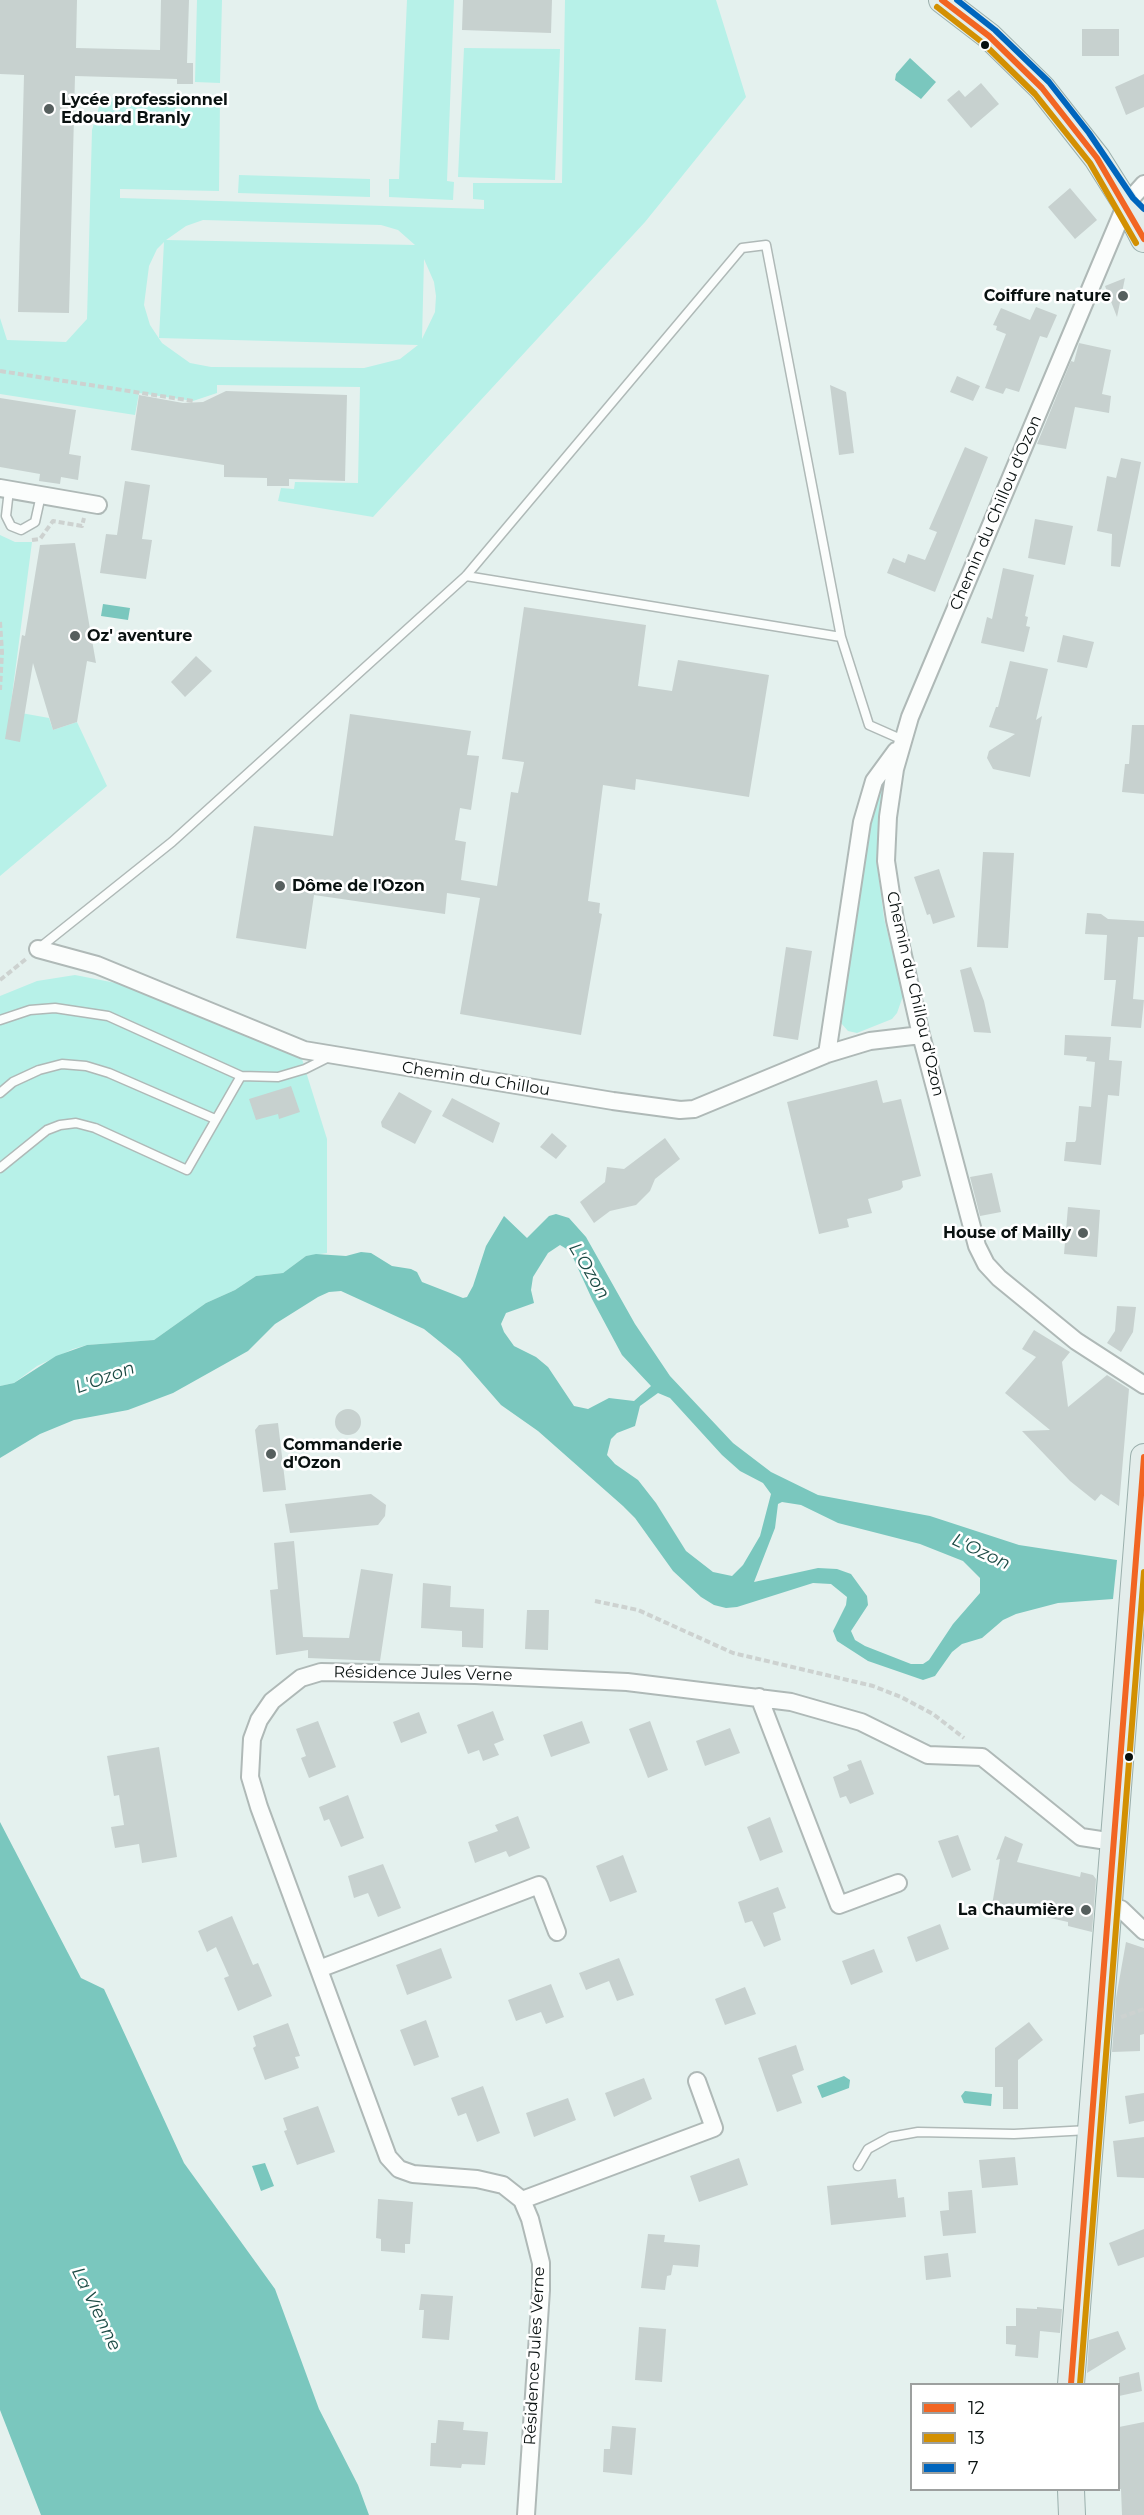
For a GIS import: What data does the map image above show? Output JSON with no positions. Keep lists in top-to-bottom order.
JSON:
{
  "streets": {
    "street": ["Chemin du Chillou d'Ozon", "Chemin du Chillou", "Résidence Jules Verne"]
  },
  "crossings": [
    ["Chemin du Chillou d'Ozon", "Chemin du Chillou"]
  ],
  "water": ["L'Ozon", "La Vienne"],
  "places": [
    "Lycée professionnel Edouard Branly",
    "Coiffure nature",
    "Oz' aventure",
    "Dôme de l'Ozon",
    "House of Mailly",
    "Commanderie d'Ozon",
    "La Chaumière"
  ],
  "lines": ["transit line 12", "transit line 7", "transit line 13"],
  "legend": ["12", "13", "7"]
}
